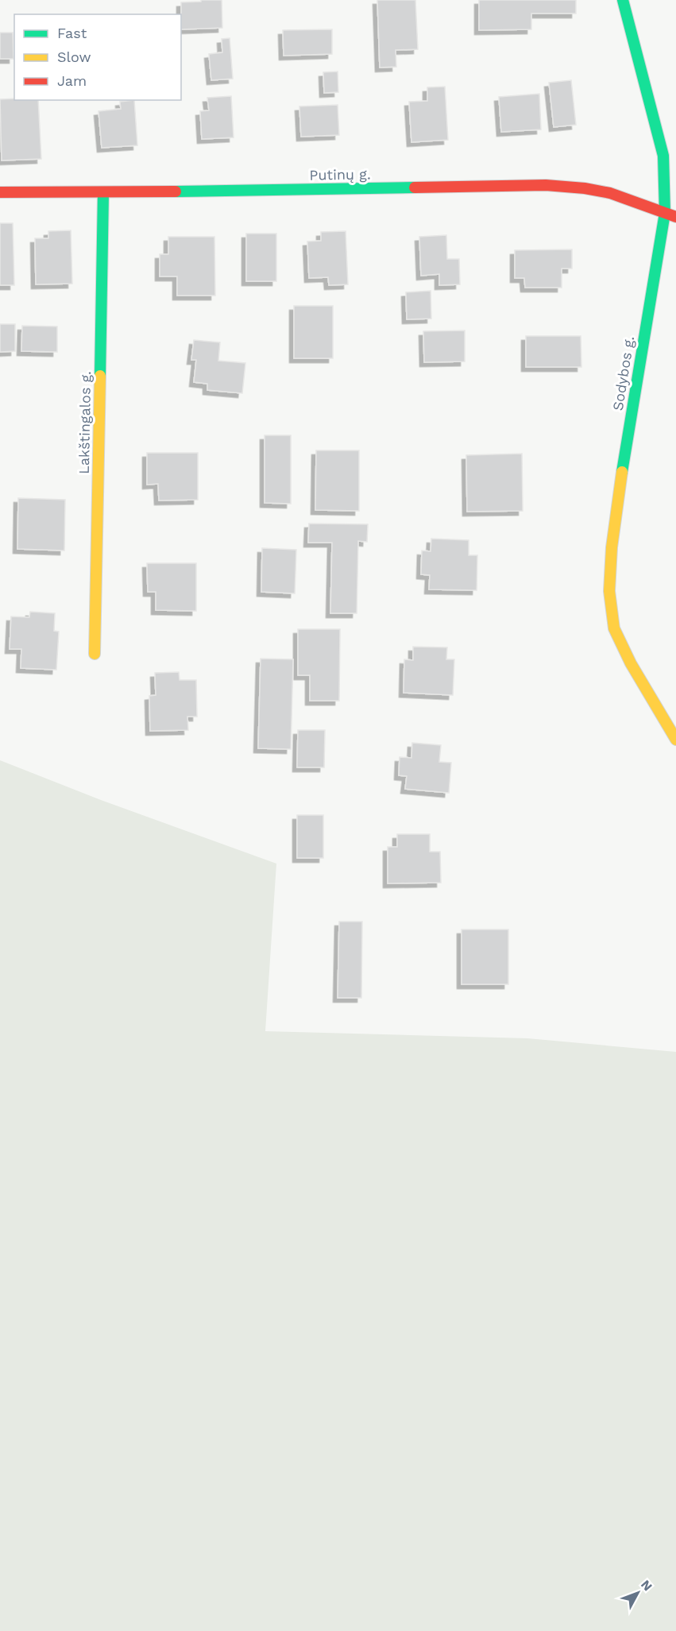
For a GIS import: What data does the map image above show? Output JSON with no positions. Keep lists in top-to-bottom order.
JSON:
{
  "streets": {
    "street": ["Putinų g.", "Sodybos g.", "Lakštingalos g."]
  },
  "crossings": [
    ["Putinų g.", "Sodybos g."],
    ["Putinų g.", "Lakštingalos g."]
  ],
  "legend": ["Fast", "Slow", "Jam"],
  "north": "top right"
}
